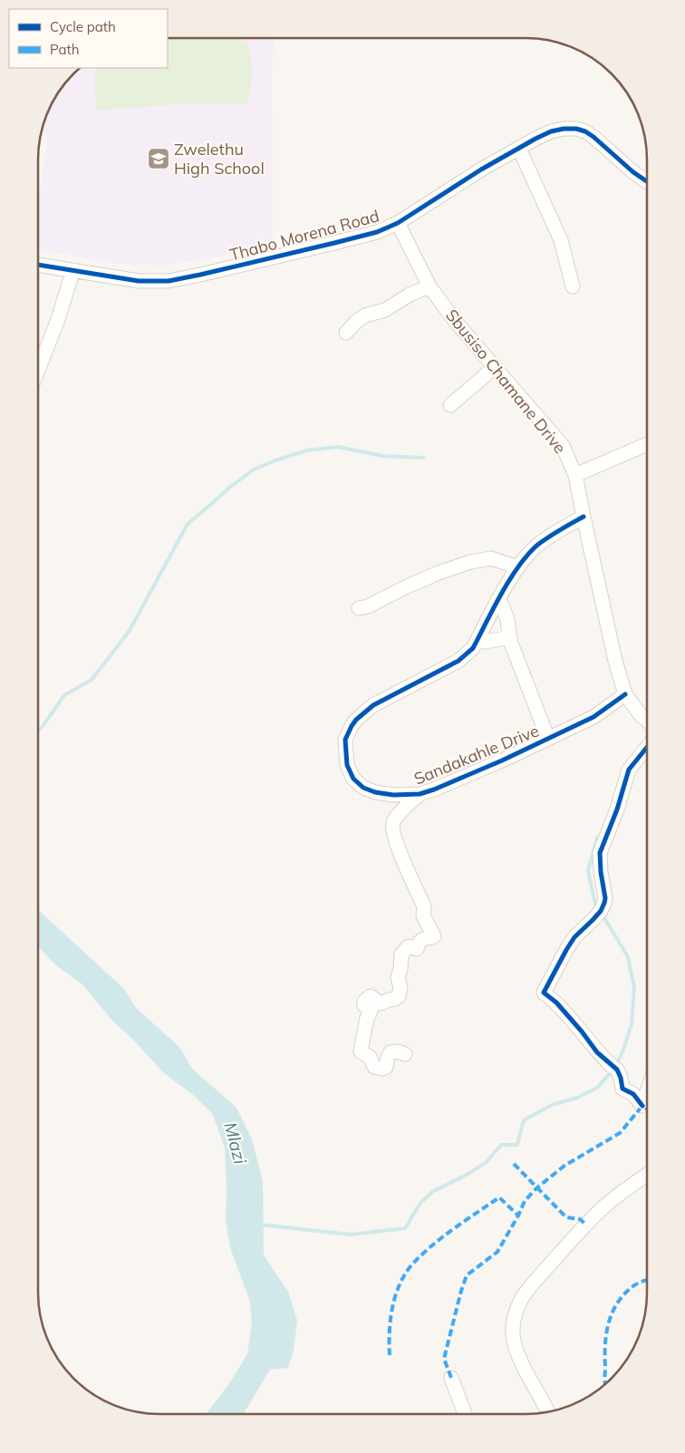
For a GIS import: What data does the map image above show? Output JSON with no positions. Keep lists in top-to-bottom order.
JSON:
{
  "streets": {
    "street": ["Thabo Morena Road", "Sbusiso Chamane Drive", "Sandakahle Drive"]
  },
  "crossings": [
    ["Thabo Morena Road", "Sbusiso Chamane Drive"],
    ["Sbusiso Chamane Drive", "Sandakahle Drive"]
  ],
  "water": ["Mlazi"],
  "places": {
    "school or university": ["Zwelethu High School"]
  },
  "legend": ["Cycle path", "Path"]
}
